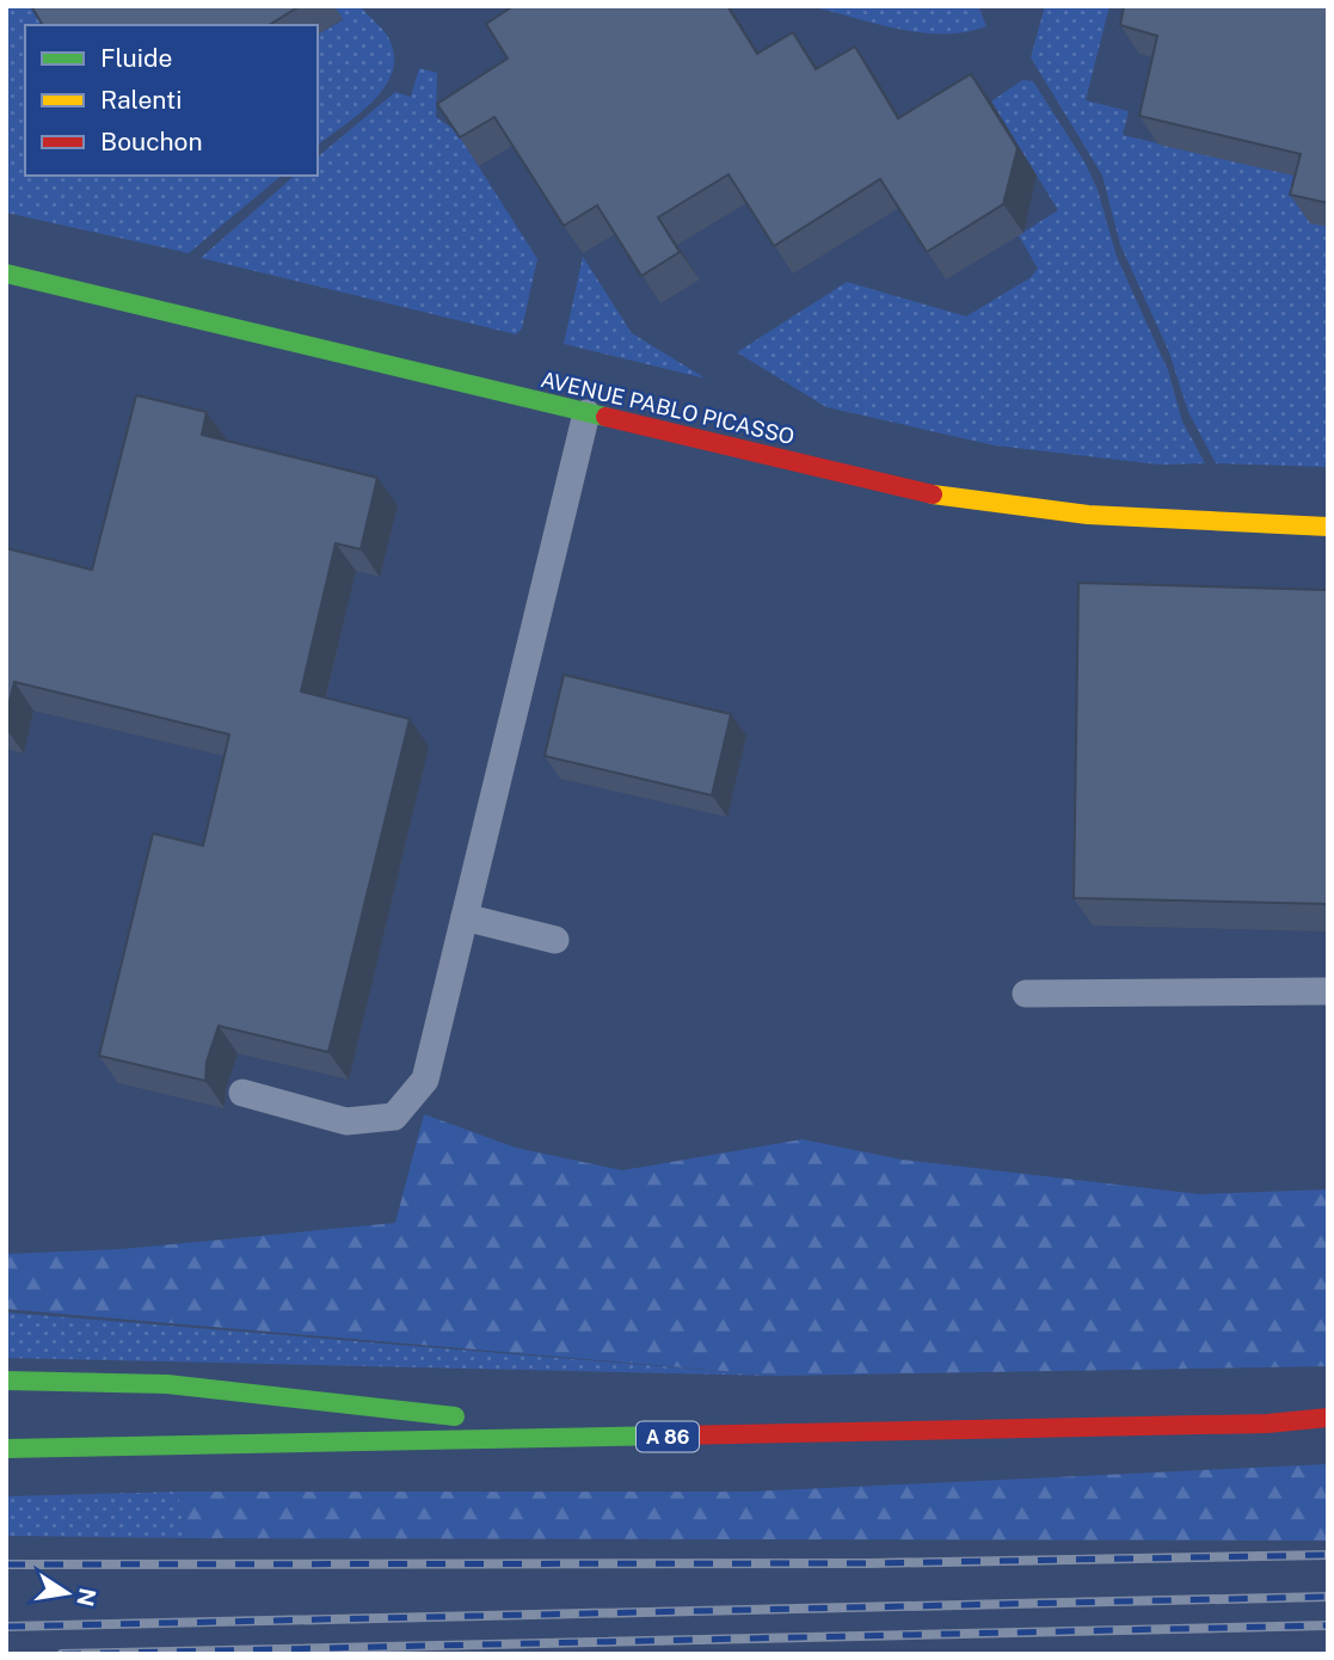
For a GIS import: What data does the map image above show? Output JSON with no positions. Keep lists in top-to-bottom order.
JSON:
{
  "streets": {
    "main road": ["AVENUE PABLO PICASSO", "A 86"]
  },
  "legend": ["Fluide", "Ralenti", "Bouchon"],
  "north": "right"
}
